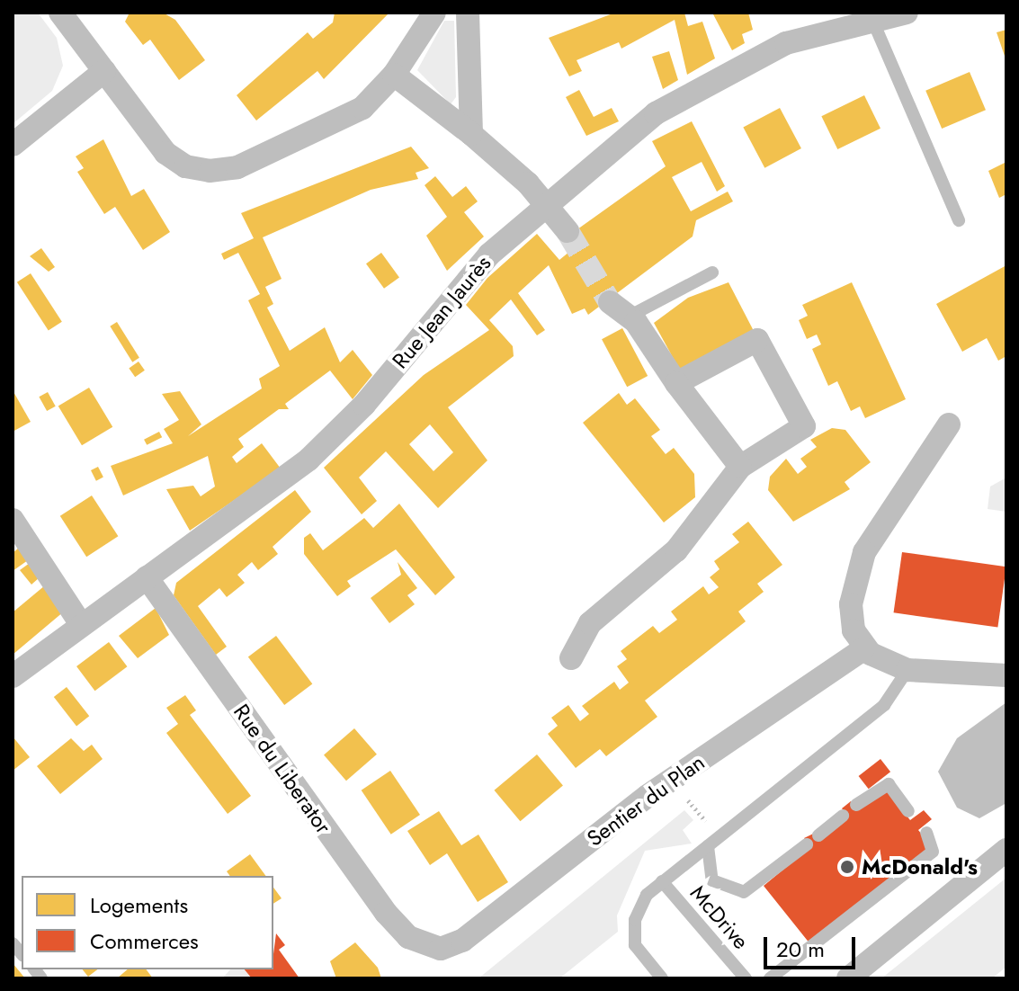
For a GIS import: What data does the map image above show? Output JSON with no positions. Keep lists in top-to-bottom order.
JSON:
{
  "streets": {
    "street": ["Rue Jean Jaurès", "Rue du Liberator", "Sentier du Plan"],
    "lane": ["McDrive"]
  },
  "crossings": [
    ["Rue Jean Jaurès", "Rue du Liberator"],
    ["Rue du Liberator", "Sentier du Plan"]
  ],
  "places": ["McDonald's"],
  "legend": ["Logements", "Commerces"],
  "scale_bar": "20 m"
}
